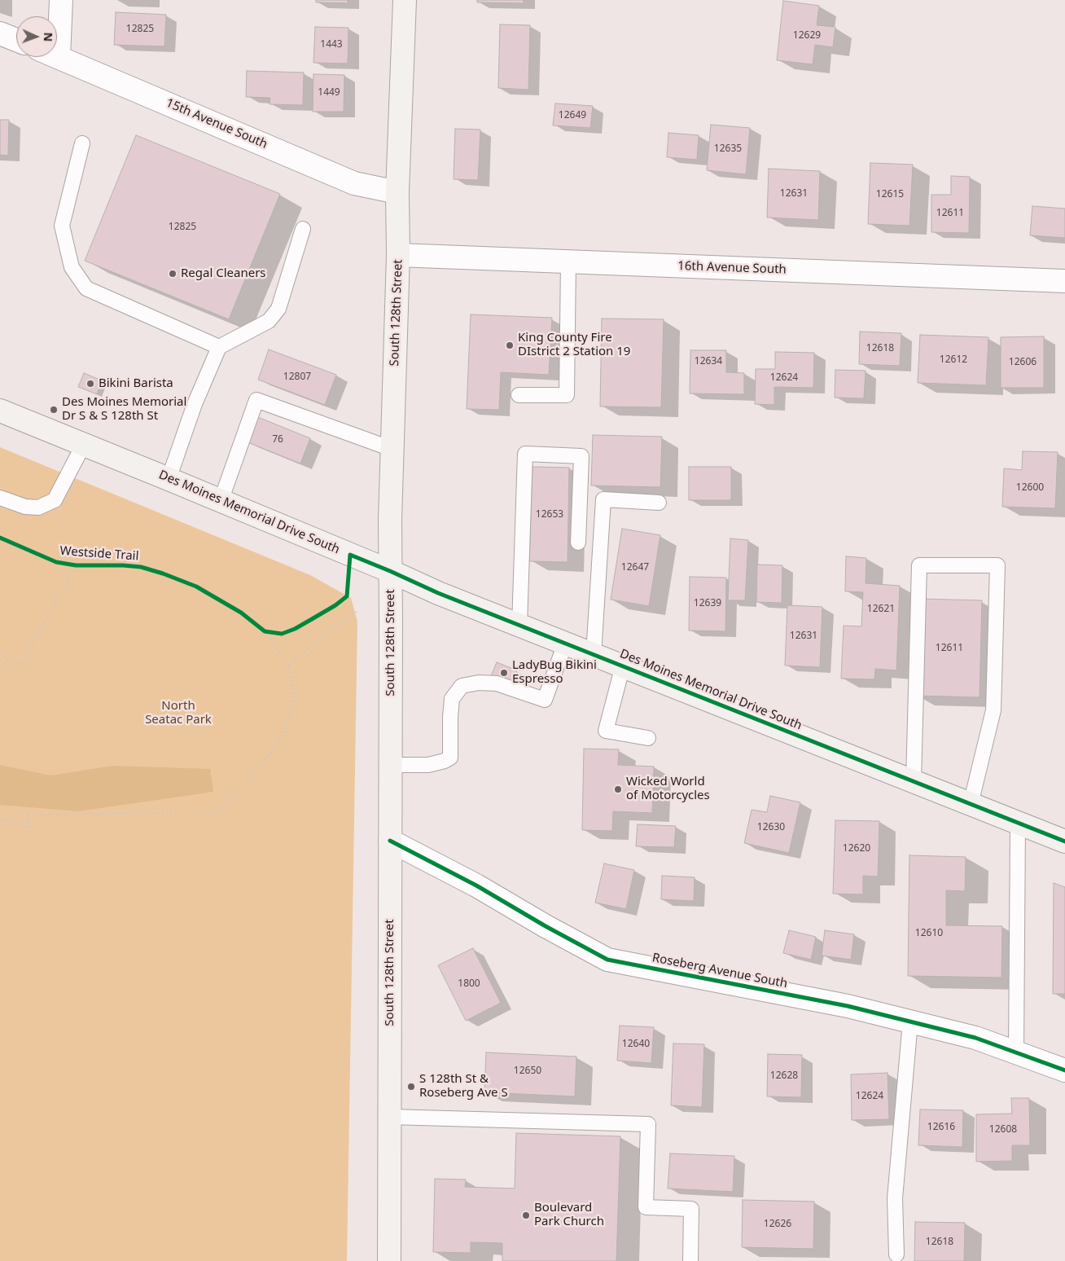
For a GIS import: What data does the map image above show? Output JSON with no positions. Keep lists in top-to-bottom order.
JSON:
{
  "streets": {
    "main road": ["South 128th Street", "Des Moines Memorial Drive South"],
    "street": ["15th Avenue South", "16th Avenue South", "Roseberg Avenue South"],
    "cycle path": ["Westside Trail"]
  },
  "crossings": [
    ["15th Avenue South", "South 128th Street"],
    ["16th Avenue South", "South 128th Street"],
    ["South 128th Street", "Des Moines Memorial Drive South"],
    ["South 128th Street", "Roseberg Avenue South"]
  ],
  "parks": ["North Seatac Park"],
  "places": [
    "Regal Cleaners",
    "King County Fire DIstrict 2 Station 19",
    "Bikini Barista",
    "Des Moines Memorial Dr S & S 128th St",
    "LadyBug Bikini Espresso",
    "Wicked World of Motorcycles",
    "S 128th St & Roseberg Ave S",
    "Boulevard Park Church"
  ],
  "house_numbers": [
    "12825",
    "12629",
    "1443",
    "1449",
    "12649",
    "12635",
    "12631",
    "12615",
    "12611",
    "12825",
    "12618",
    "12612",
    "12634",
    "12606",
    "12807",
    "12624",
    "76",
    "12600",
    "12653",
    "12647",
    "12639",
    "12621",
    "12631",
    "12611",
    "12630",
    "12620",
    "12610",
    "1800",
    "12640",
    "12650",
    "12628",
    "12624",
    "12616",
    "12608",
    "12626",
    "12618"
  ],
  "north": "right"
}
